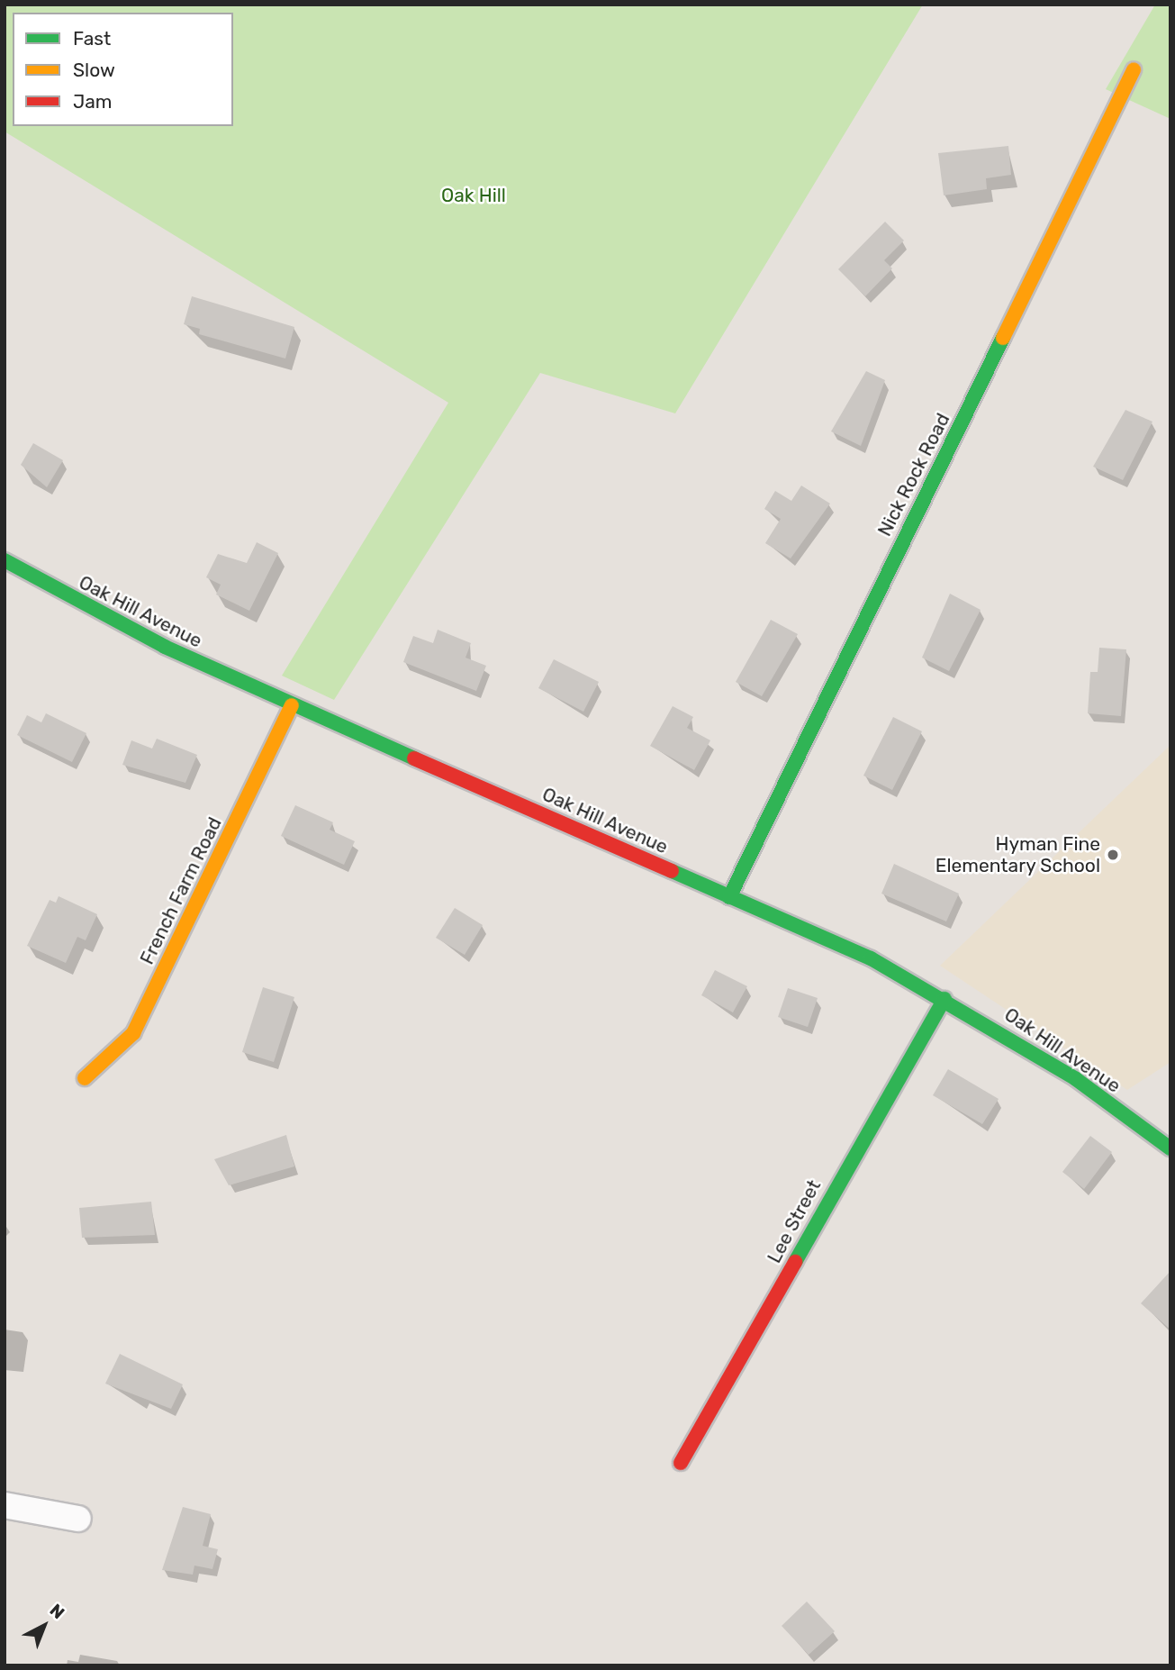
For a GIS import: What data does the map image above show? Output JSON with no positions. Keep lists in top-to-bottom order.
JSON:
{
  "streets": {
    "street": [
      "Nick Rock Road",
      "Oak Hill Avenue",
      "French Farm Road",
      "Lee Street"
    ]
  },
  "crossings": [
    ["Nick Rock Road", "Oak Hill Avenue"],
    ["Oak Hill Avenue", "French Farm Road"],
    ["Oak Hill Avenue", "Lee Street"]
  ],
  "parks": ["Oak Hill"],
  "places": ["Hyman Fine Elementary School"],
  "legend": ["Fast", "Slow", "Jam"],
  "north": "top right"
}
